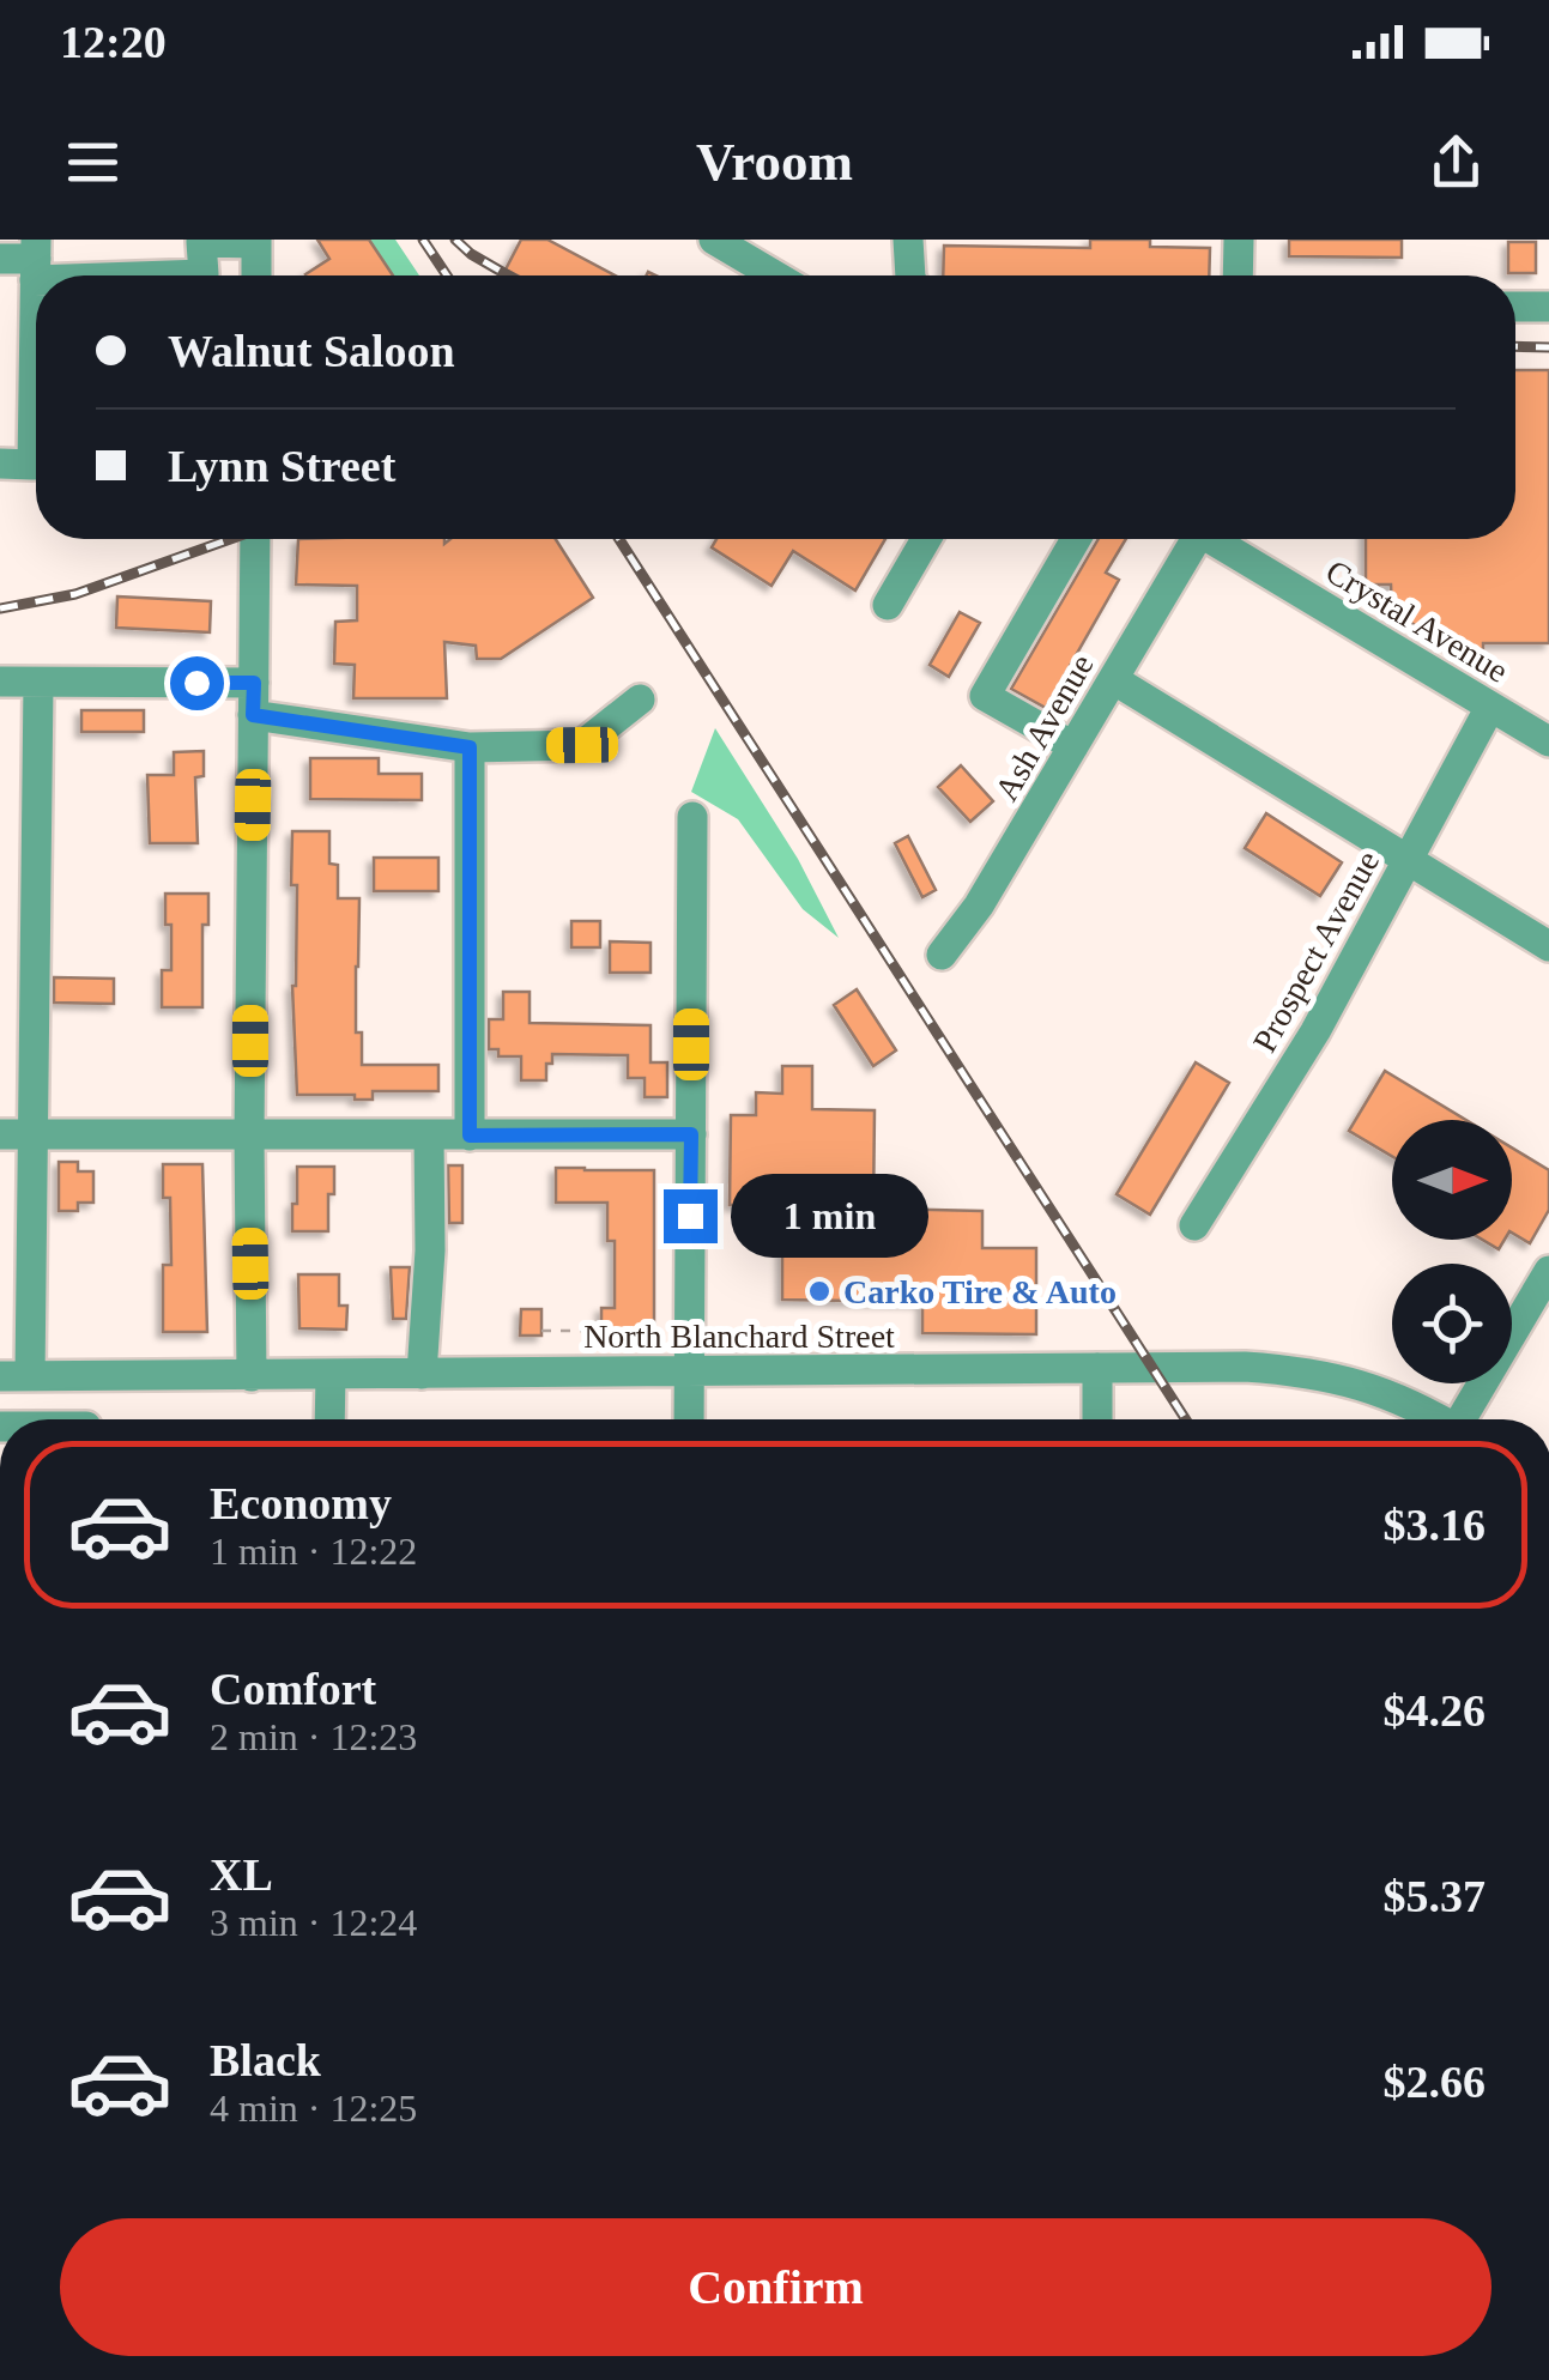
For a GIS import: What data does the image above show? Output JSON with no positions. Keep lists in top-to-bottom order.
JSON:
{
  "streets": {
    "street": [
      "Crystal Avenue",
      "Ash Avenue",
      "Prospect Avenue",
      "North Blanchard Street"
    ]
  },
  "crossings": [
    ["Crystal Avenue", "Prospect Avenue"]
  ],
  "places": ["Carko Tire & Auto"],
  "north": "right",
  "page": {
    "status": "12:20",
    "header": "Vroom",
    "banner": ["Walnut Saloon", "Lynn Street"],
    "bubble": "1 min",
    "list": [
      {
        "name": "Economy",
        "note": "1 min · 12:22",
        "value": "$3.16"
      },
      {
        "name": "Comfort",
        "note": "2 min · 12:23",
        "value": "$4.26"
      },
      {
        "name": "XL",
        "note": "3 min · 12:24",
        "value": "$5.37"
      },
      {
        "name": "Black",
        "note": "4 min · 12:25",
        "value": "$2.66"
      }
    ],
    "buttons": "Confirm"
  }
}
